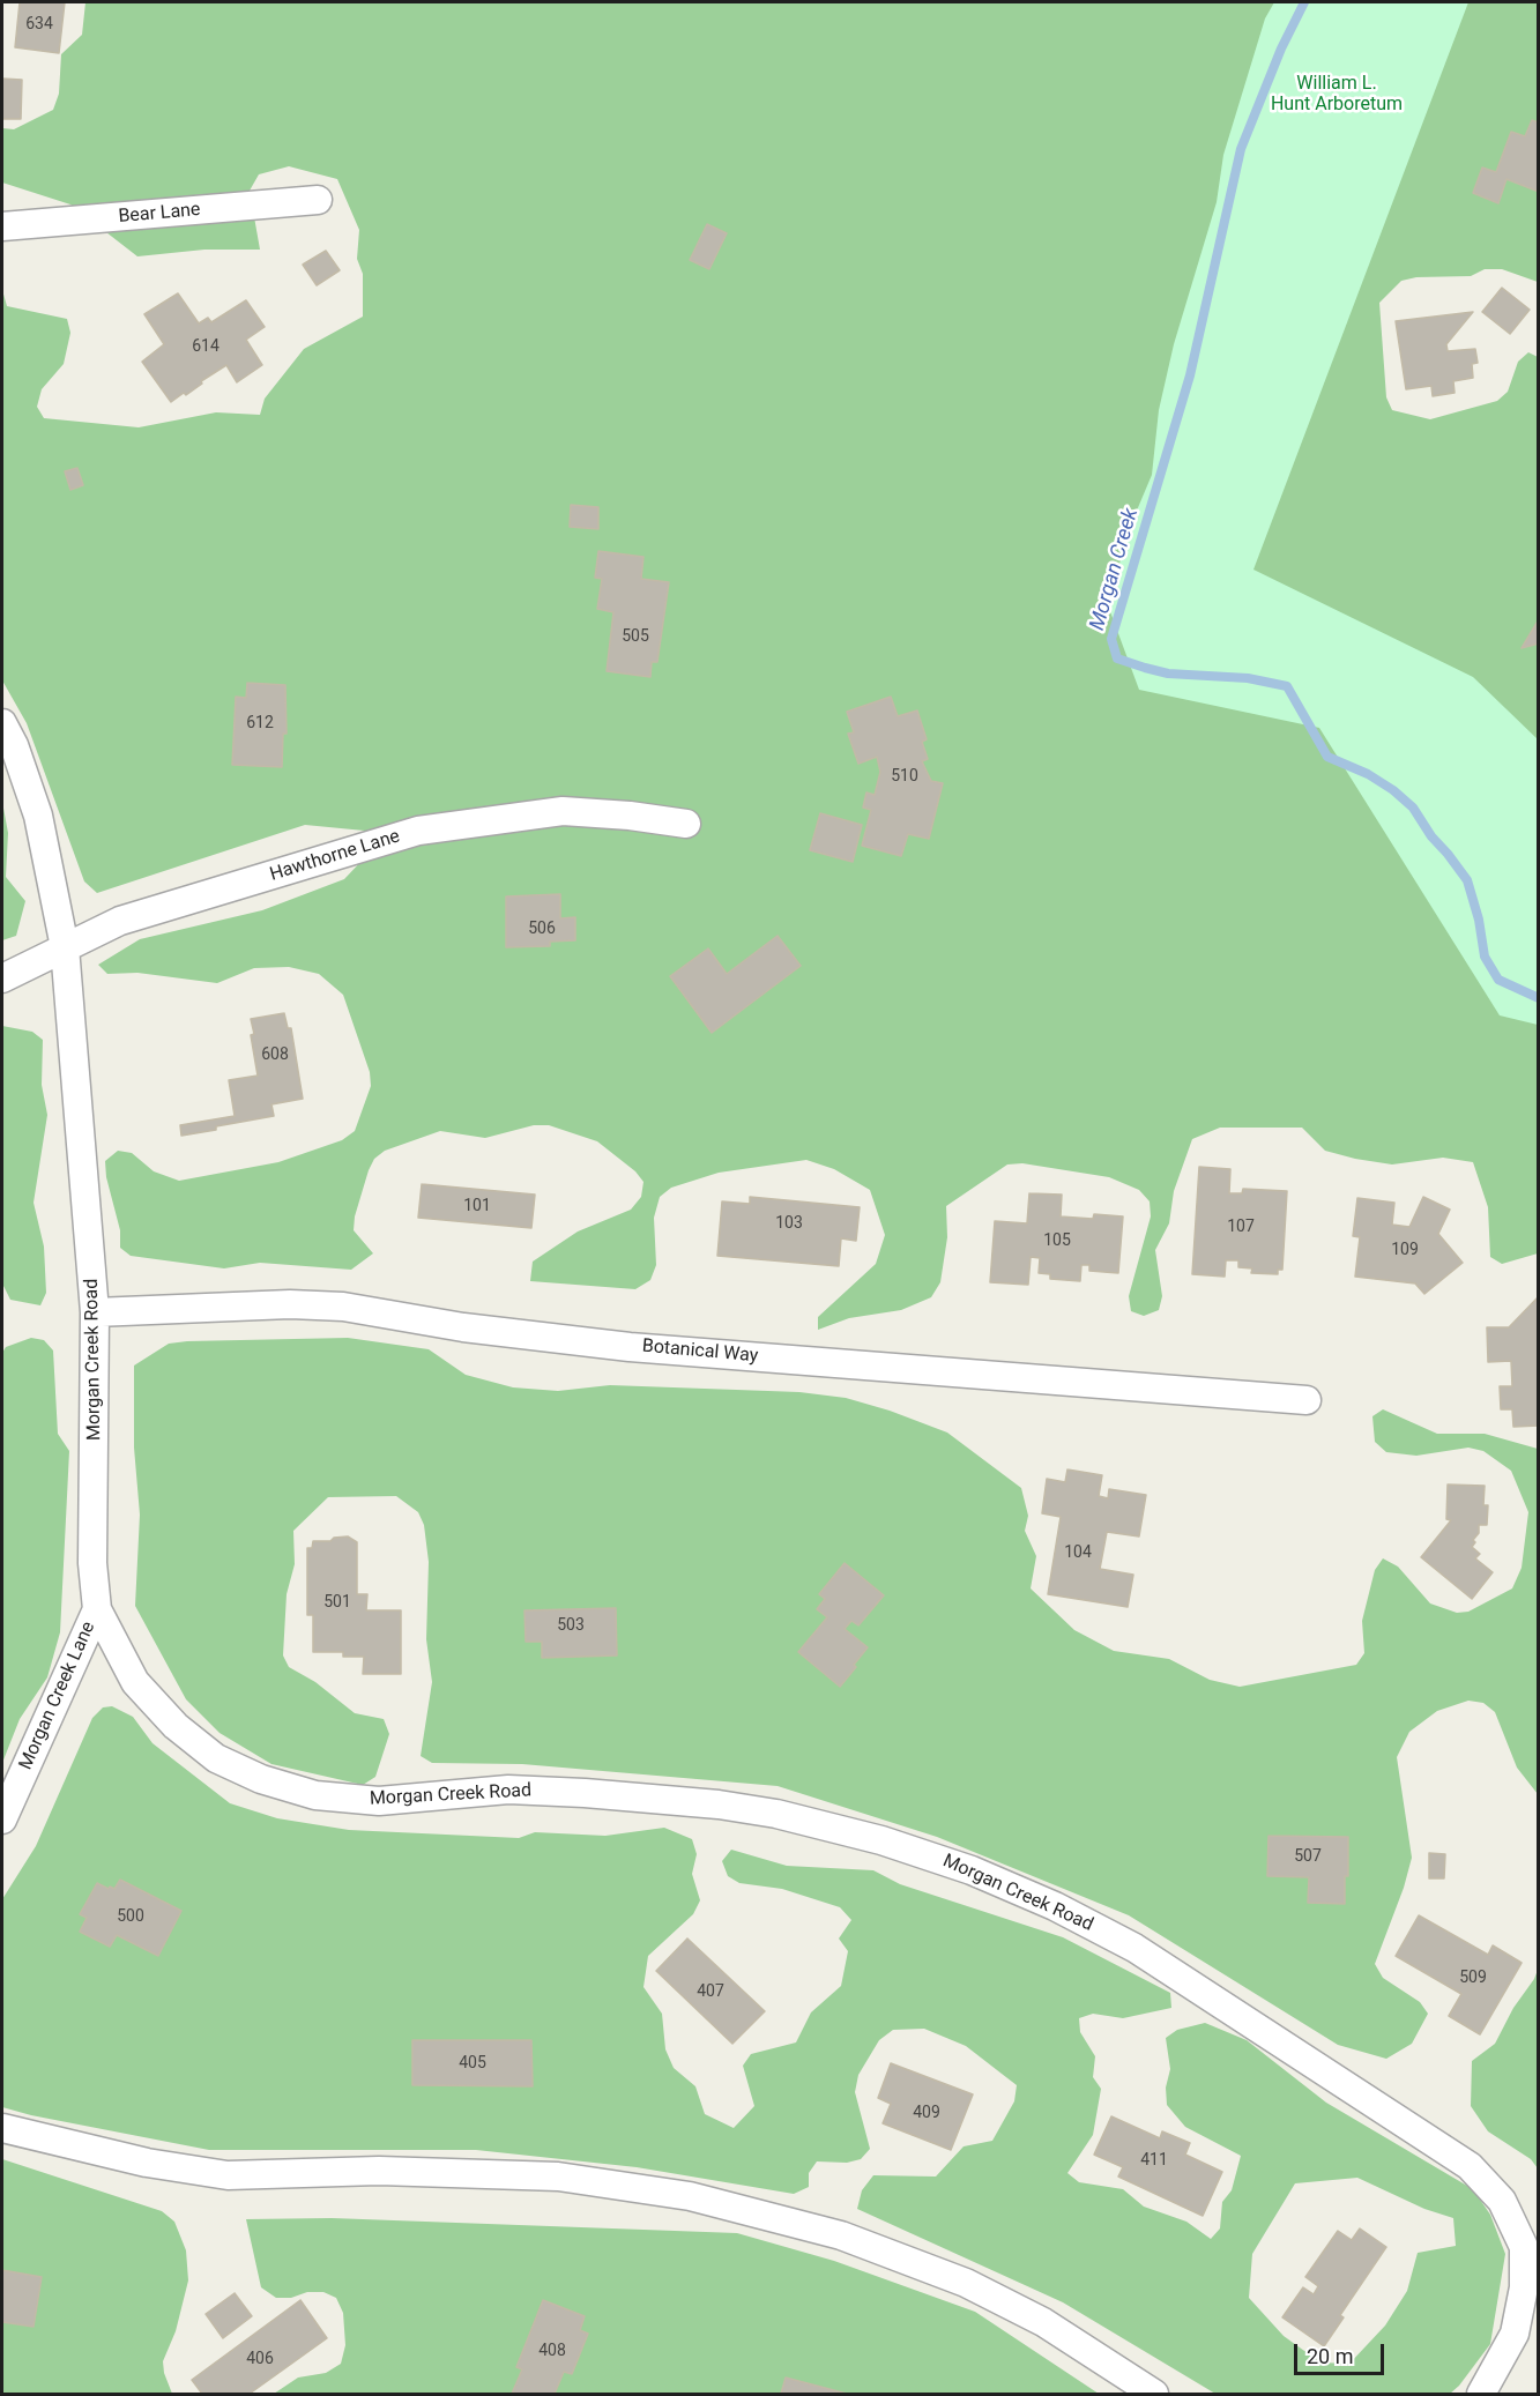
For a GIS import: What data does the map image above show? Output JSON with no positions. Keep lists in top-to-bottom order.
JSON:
{
  "streets": {
    "street": [
      "Bear Lane",
      "Hawthorne Lane",
      "Botanical Way",
      "Morgan Creek Road",
      "Morgan Creek Lane"
    ]
  },
  "crossings": [
    ["Hawthorne Lane", "Morgan Creek Road"],
    ["Botanical Way", "Morgan Creek Road"],
    ["Morgan Creek Road", "Morgan Creek Lane"]
  ],
  "water": ["Morgan Creek"],
  "parks": ["William L. Hunt Arboretum"],
  "house_numbers": [
    "634",
    "614",
    "505",
    "612",
    "510",
    "506",
    "608",
    "101",
    "103",
    "107",
    "105",
    "109",
    "104",
    "501",
    "503",
    "507",
    "500",
    "509",
    "407",
    "405",
    "409",
    "411",
    "408",
    "406"
  ],
  "scale_bar": "20 m"
}
